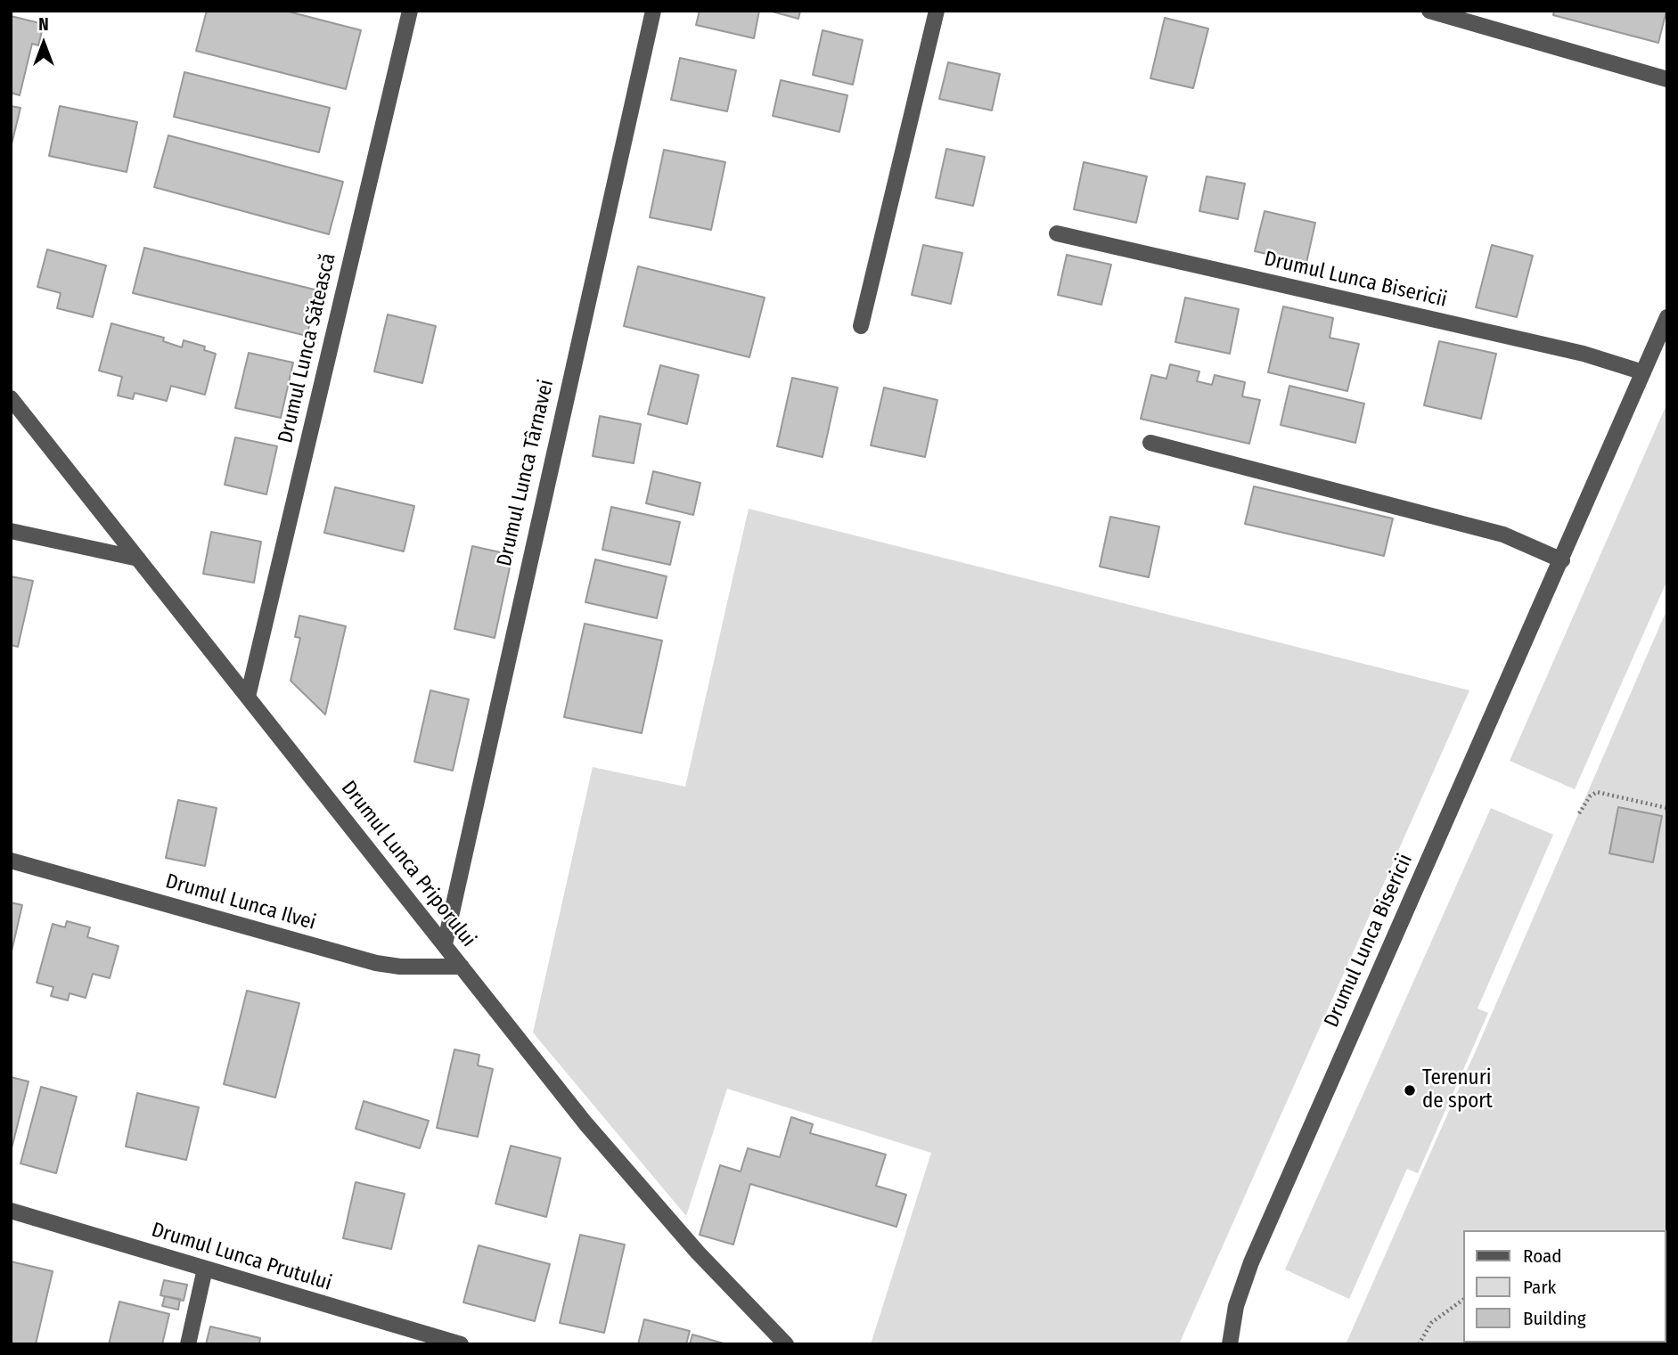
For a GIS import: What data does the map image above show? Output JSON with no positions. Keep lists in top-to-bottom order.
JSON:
{
  "streets": {
    "street": [
      "Drumul Lunca Bisericii",
      "Drumul Lunca Sătească",
      "Drumul Lunca Târnavei",
      "Drumul Lunca Priporului",
      "Drumul Lunca Ilvei",
      "Drumul Lunca Prutului"
    ]
  },
  "crossings": [
    ["Drumul Lunca Sătească", "Drumul Lunca Priporului"],
    ["Drumul Lunca Târnavei", "Drumul Lunca Priporului"],
    ["Drumul Lunca Priporului", "Drumul Lunca Ilvei"]
  ],
  "places": ["Terenuri de sport"],
  "legend": ["Road", "Park", "Building"],
  "north": "top"
}
